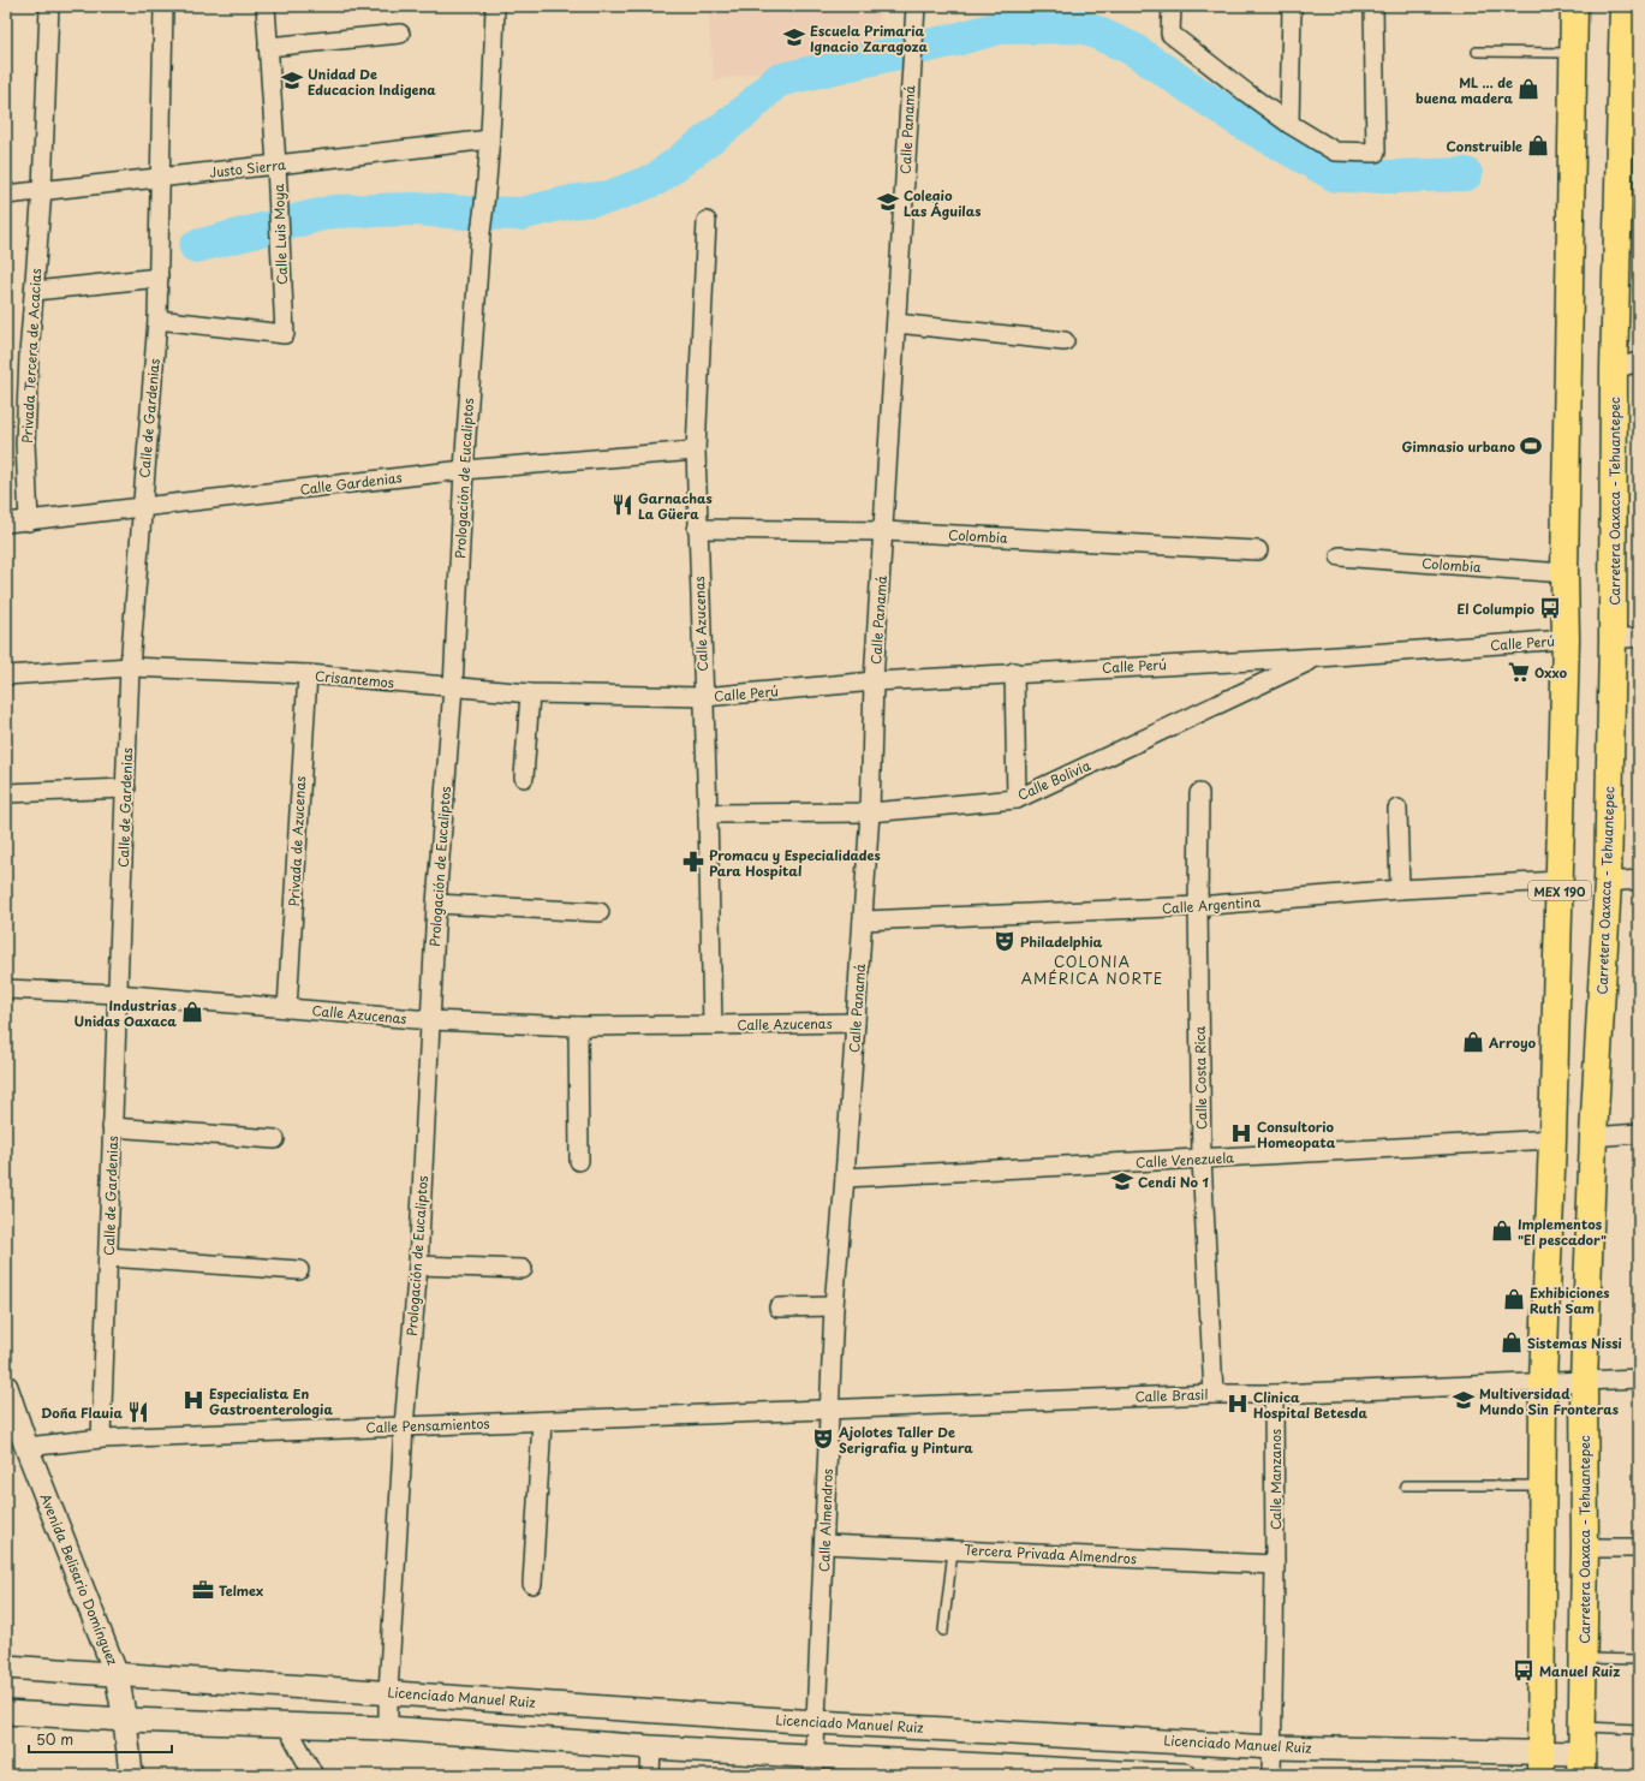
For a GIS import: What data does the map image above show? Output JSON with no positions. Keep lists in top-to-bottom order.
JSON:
{
  "streets": {
    "main road": ["Carretera Oaxaca - Tehuantepec", "MEX 190"],
    "street": [
      "Calle Panamá",
      "Justo Sierra",
      "Calle Luis Moya",
      "Privada Tercera de Acacias",
      "Calle de Gardenias",
      "Prologación de Eucaliptos",
      "Calle Gardenias",
      "Colombia",
      "Calle Azucenas",
      "Calle Perú",
      "Crisantemos",
      "Calle Bolivia",
      "Privada de Azucenas",
      "Calle Argentina",
      "Calle Costa Rica",
      "Calle Venezuela",
      "Calle Brasil",
      "Calle Pensamientos",
      "Calle Manzanos",
      "Calle Almendros",
      "Tercera Privada Almendros",
      "Avenida Belisario Domínguez",
      "Licenciado Manuel Ruiz"
    ]
  },
  "crossings": [
    ["Calle Panamá", "Colombia"],
    ["Calle Panamá", "Calle Azucenas"],
    ["Calle Panamá", "Calle Perú"],
    ["Calle Panamá", "Calle Bolivia"],
    ["Calle Panamá", "Calle Argentina"],
    ["Calle Panamá", "Calle Venezuela"],
    ["Calle Panamá", "Calle Almendros"],
    ["Justo Sierra", "Calle Luis Moya"],
    ["Justo Sierra", "Privada Tercera de Acacias"],
    ["Justo Sierra", "Calle de Gardenias"],
    ["Justo Sierra", "Prologación de Eucaliptos"],
    ["Calle Luis Moya", "Calle de Gardenias"],
    ["Privada Tercera de Acacias", "Calle Gardenias"],
    ["Calle de Gardenias", "Calle Gardenias"],
    ["Calle de Gardenias", "Calle Azucenas"],
    ["Calle de Gardenias", "Crisantemos"],
    ["Calle de Gardenias", "Calle Pensamientos"],
    ["Prologación de Eucaliptos", "Calle Gardenias"],
    ["Prologación de Eucaliptos", "Calle Azucenas"],
    ["Prologación de Eucaliptos", "Crisantemos"],
    ["Prologación de Eucaliptos", "Calle Pensamientos"],
    ["Prologación de Eucaliptos", "Licenciado Manuel Ruiz"],
    ["Calle Gardenias", "Calle Azucenas"],
    ["Carretera Oaxaca - Tehuantepec", "Calle Brasil"],
    ["Carretera Oaxaca - Tehuantepec", "Licenciado Manuel Ruiz"],
    ["Colombia", "Calle Azucenas"],
    ["Colombia", "MEX 190"],
    ["Calle Azucenas", "Calle Perú"],
    ["Calle Azucenas", "Crisantemos"],
    ["Calle Azucenas", "Calle Bolivia"],
    ["Calle Azucenas", "Privada de Azucenas"],
    ["Calle Perú", "Crisantemos"],
    ["Calle Perú", "Calle Bolivia"],
    ["Calle Perú", "MEX 190"],
    ["Crisantemos", "Privada de Azucenas"],
    ["MEX 190", "Calle Argentina"],
    ["MEX 190", "Calle Venezuela"],
    ["MEX 190", "Calle Brasil"],
    ["MEX 190", "Licenciado Manuel Ruiz"],
    ["Calle Argentina", "Calle Costa Rica"],
    ["Calle Costa Rica", "Calle Venezuela"],
    ["Calle Costa Rica", "Calle Brasil"],
    ["Calle Venezuela", "Calle Almendros"],
    ["Calle Brasil", "Calle Pensamientos"],
    ["Calle Brasil", "Calle Manzanos"],
    ["Calle Brasil", "Calle Almendros"],
    ["Calle Pensamientos", "Calle Almendros"],
    ["Calle Pensamientos", "Avenida Belisario Domínguez"],
    ["Calle Manzanos", "Tercera Privada Almendros"],
    ["Calle Manzanos", "Licenciado Manuel Ruiz"],
    ["Calle Almendros", "Tercera Privada Almendros"],
    ["Calle Almendros", "Licenciado Manuel Ruiz"],
    ["Avenida Belisario Domínguez", "Licenciado Manuel Ruiz"]
  ],
  "districts": ["COLONIA AMÉRICA NORTE"],
  "places": {
    "school or university": [
      "Escuela Primaria Ignacio Zaragoza",
      "Unidad De Educacion Indigena",
      "Colegio Las Águilas",
      "Cendi No 1",
      "Multiversidad Mundo Sin Fronteras"
    ],
    "shop": [
      "ML ... de buena madera",
      "Construible",
      "Industrias Unidas Oaxaca",
      "Arroyo",
      "Implementos \"El pescador\"",
      "Exhibiciones Ruth Sam",
      "Sistemas Nissi"
    ],
    "sports": ["Gimnasio urbano"],
    "restaurant": ["Garnachas La Güera", "Doña Flauia"],
    "bus stop": ["El Columpio", "Manuel Ruiz"],
    "supermarket": ["Oxxo"],
    "pharmacy": ["Promacu y Especialidades Para Hospital"],
    "theatre": ["Philadelphia", "Ajolotes Taller De Serigrafia y Pintura"],
    "hospital": ["Consultorio Homeopata", "Especialista En Gastroenterologia", "Clinica Hospital Betesda"],
    "office": ["Telmex"]
  },
  "scale_bar": "50 m"
}
